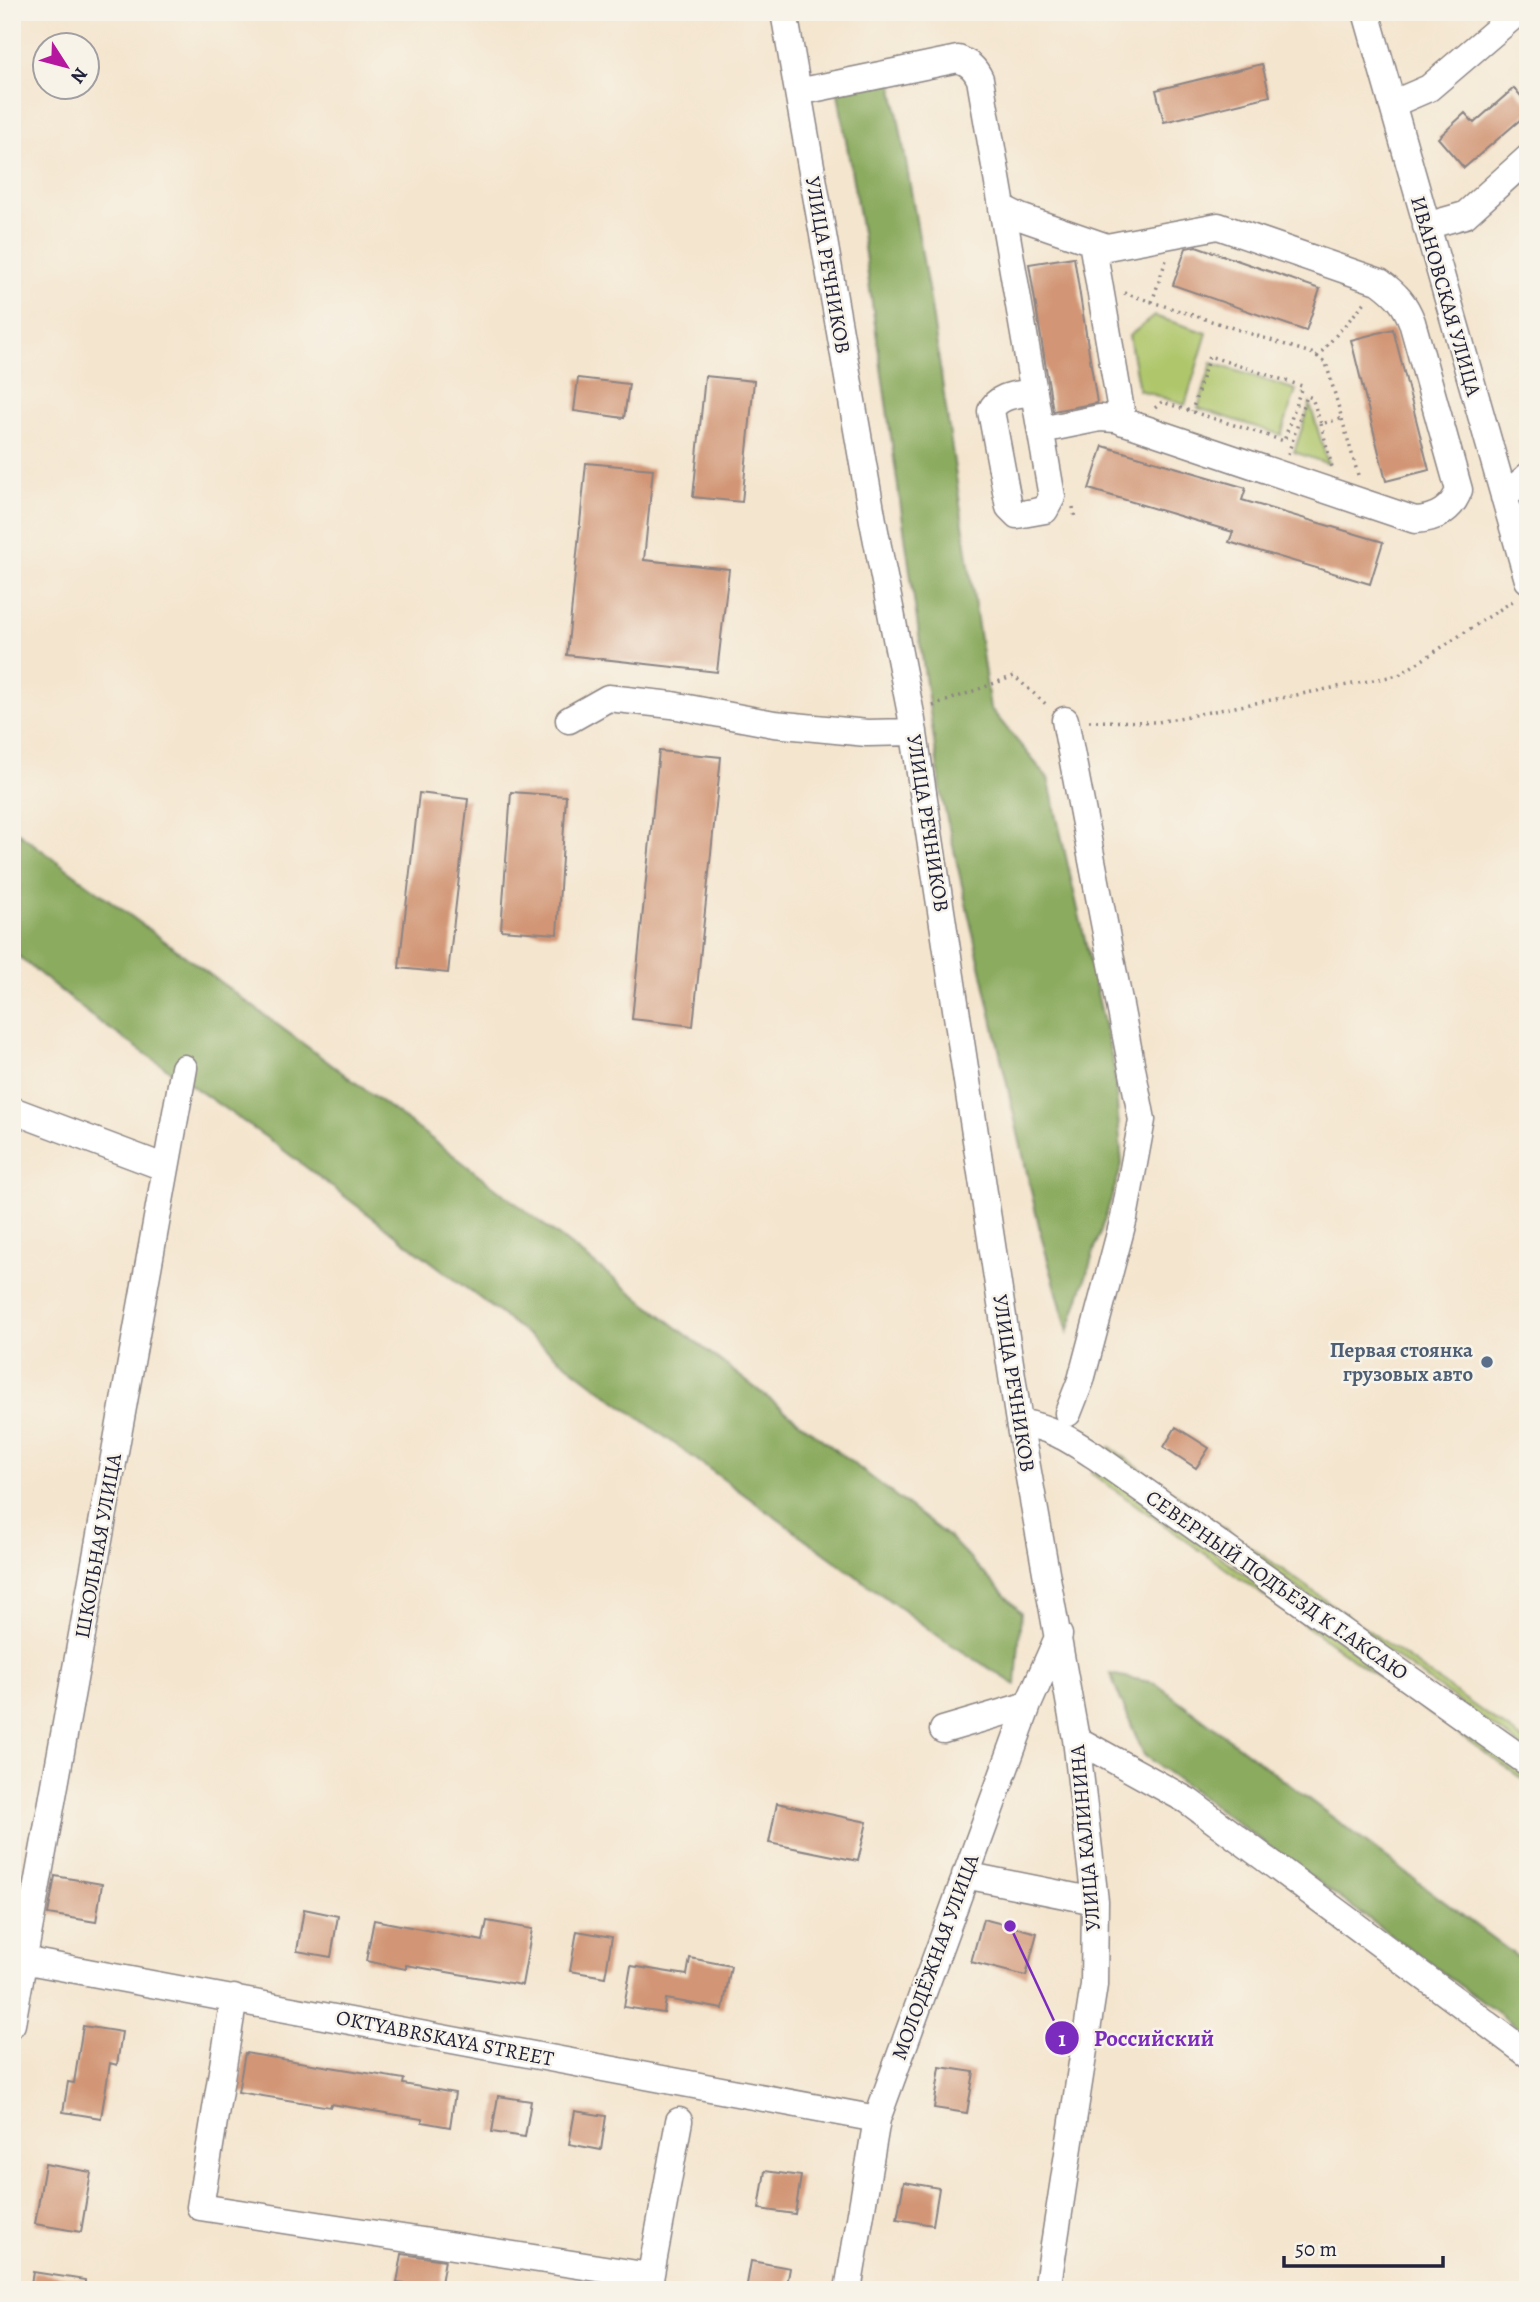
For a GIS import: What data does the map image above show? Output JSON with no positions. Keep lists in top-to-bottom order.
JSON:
{
  "streets": {
    "street": [
      "УЛИЦА РЕЧНИКОВ",
      "ИВАНОВСКАЯ УЛИЦА",
      "ШКОЛЬНАЯ УЛИЦА",
      "СЕВЕРНЫЙ ПОДЪЕЗД К Г.АКСАЮ",
      "УЛИЦА КАЛИНИНА",
      "МОЛОДЁЖНАЯ УЛИЦА",
      "OKTYABRSKAYA STREET"
    ]
  },
  "crossings": [
    ["УЛИЦА РЕЧНИКОВ", "СЕВЕРНЫЙ ПОДЪЕЗД К Г.АКСАЮ"],
    ["УЛИЦА РЕЧНИКОВ", "УЛИЦА КАЛИНИНА"],
    ["УЛИЦА РЕЧНИКОВ", "МОЛОДЁЖНАЯ УЛИЦА"],
    ["ШКОЛЬНАЯ УЛИЦА", "OKTYABRSKAYA STREET"],
    ["УЛИЦА КАЛИНИНА", "МОЛОДЁЖНАЯ УЛИЦА"],
    ["МОЛОДЁЖНАЯ УЛИЦА", "OKTYABRSKAYA STREET"]
  ],
  "places": ["Первая стоянка грузовых авто", "Российский"],
  "scale_bar": "50 m",
  "north": "bottom right"
}
